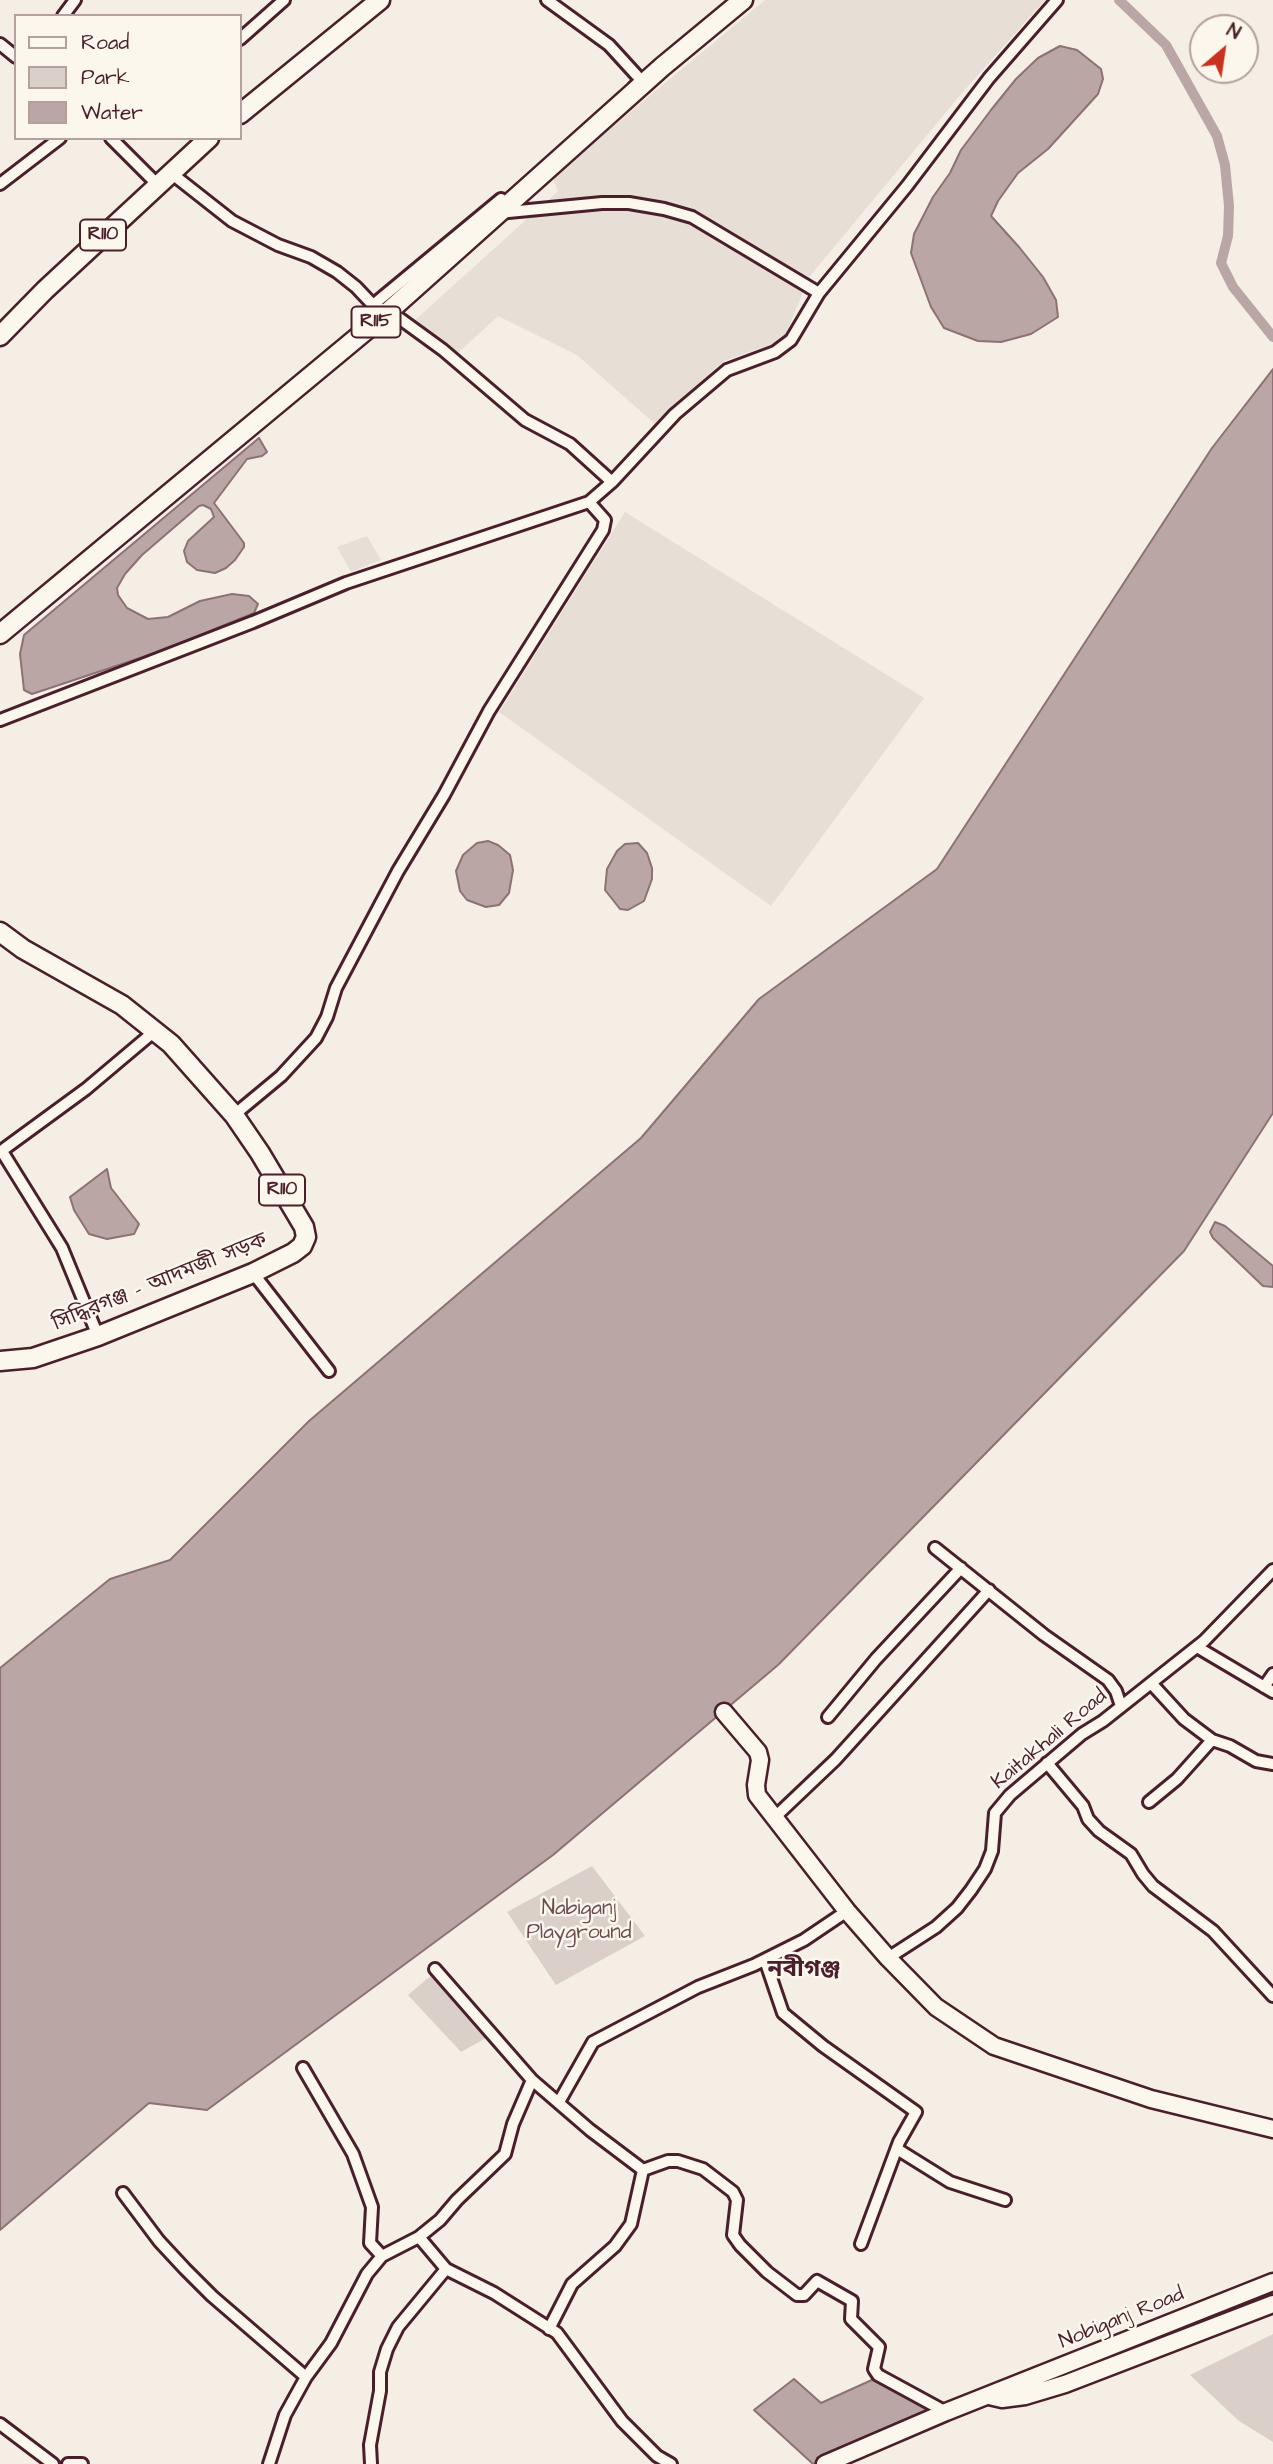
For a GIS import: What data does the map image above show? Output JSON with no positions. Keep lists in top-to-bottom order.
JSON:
{
  "streets": {
    "main road": [
      "R110",
      "R115",
      "সিদ্ধিরগঞ্জ - আদমজী সড়ক",
      "Nobiganj Road"
    ],
    "street": ["Kaitakhali Road"]
  },
  "districts": ["নবীগঞ্জ"],
  "parks": ["Nabiganj Playground"],
  "legend": ["Road", "Park", "Water"],
  "north": "top right"
}
